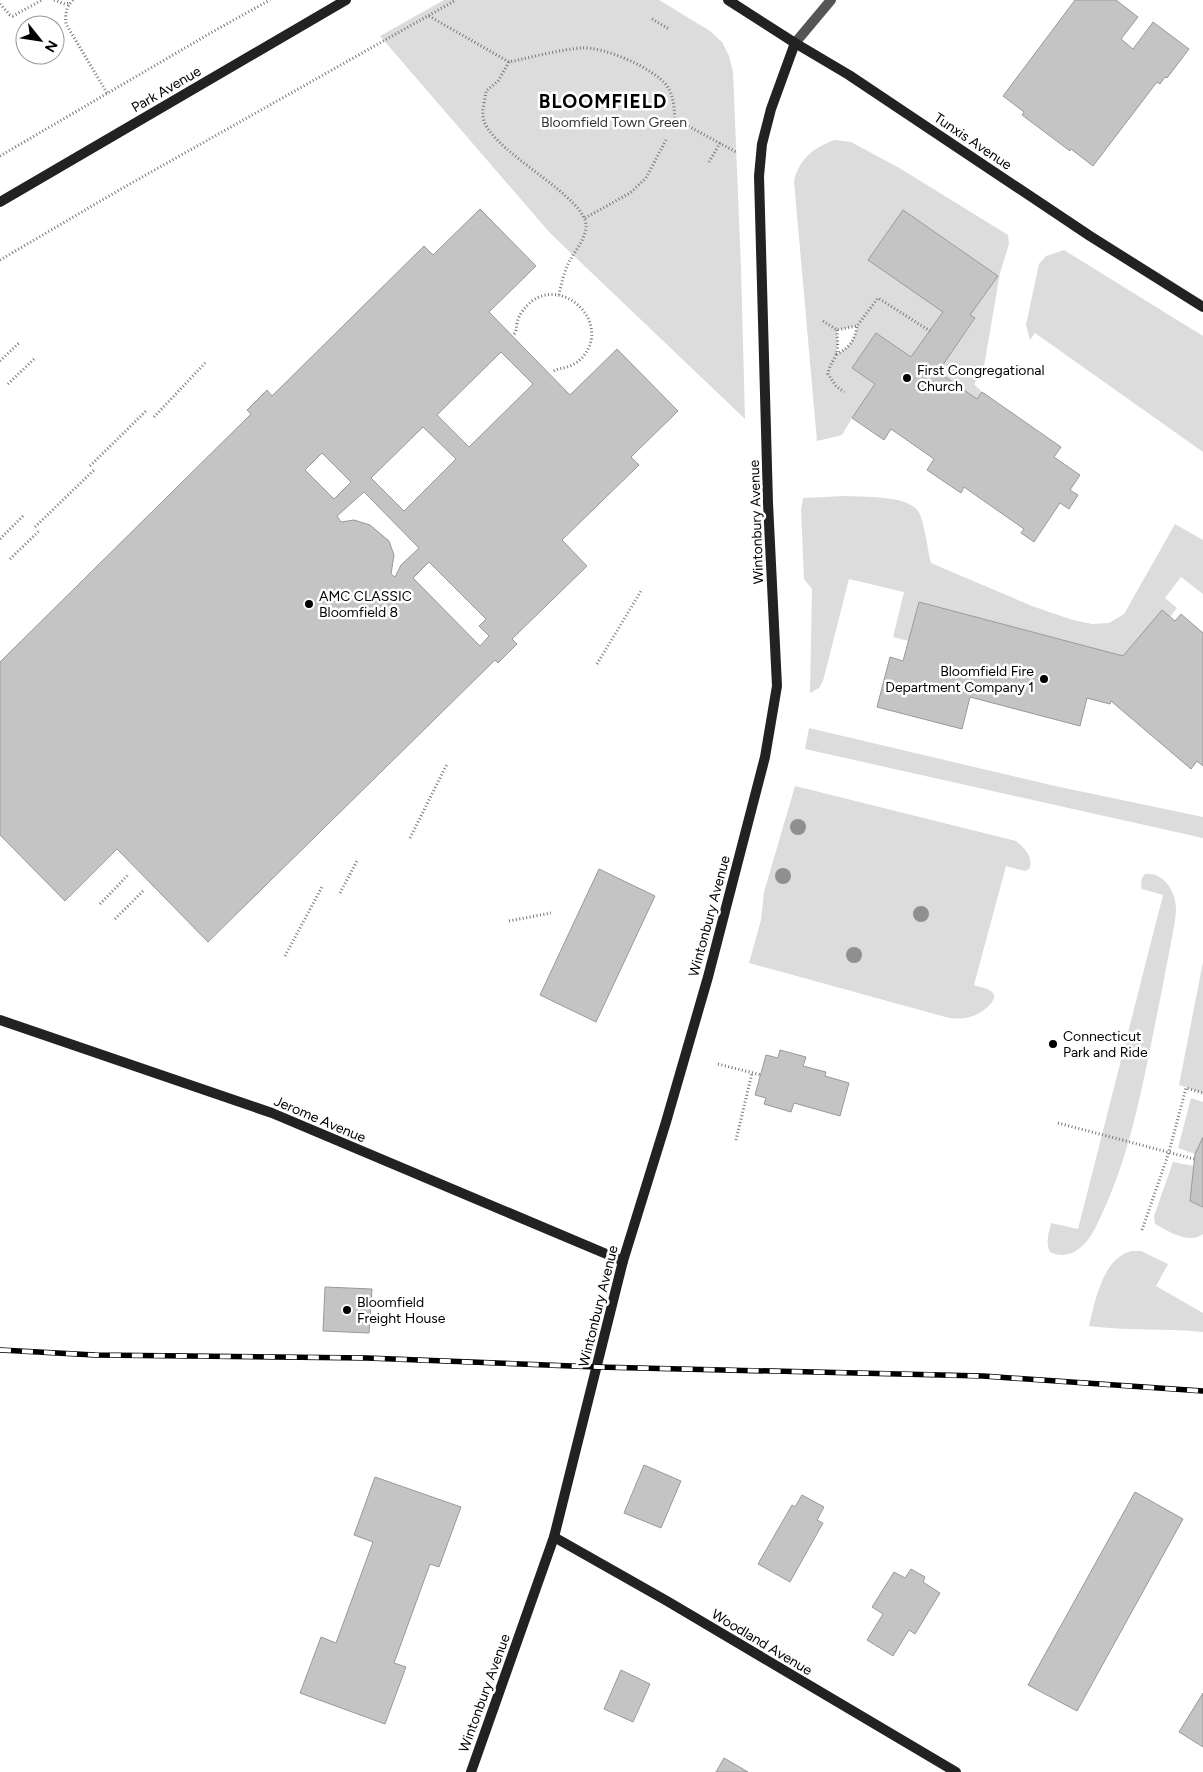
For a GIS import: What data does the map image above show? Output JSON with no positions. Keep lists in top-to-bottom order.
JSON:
{
  "streets": {
    "street": [
      "Park Avenue",
      "Tunxis Avenue",
      "Wintonbury Avenue",
      "Jerome Avenue",
      "Woodland Avenue"
    ]
  },
  "crossings": [
    ["Tunxis Avenue", "Wintonbury Avenue"],
    ["Wintonbury Avenue", "Jerome Avenue"],
    ["Wintonbury Avenue", "Woodland Avenue"]
  ],
  "districts": ["BLOOMFIELD"],
  "parks": ["Bloomfield Town Green"],
  "places": [
    "First Congregational Church",
    "AMC CLASSIC Bloomfield 8",
    "Bloomfield Fire Department Company 1",
    "Connecticut Park and Ride",
    "Bloomfield Freight House"
  ],
  "north": "bottom right"
}
